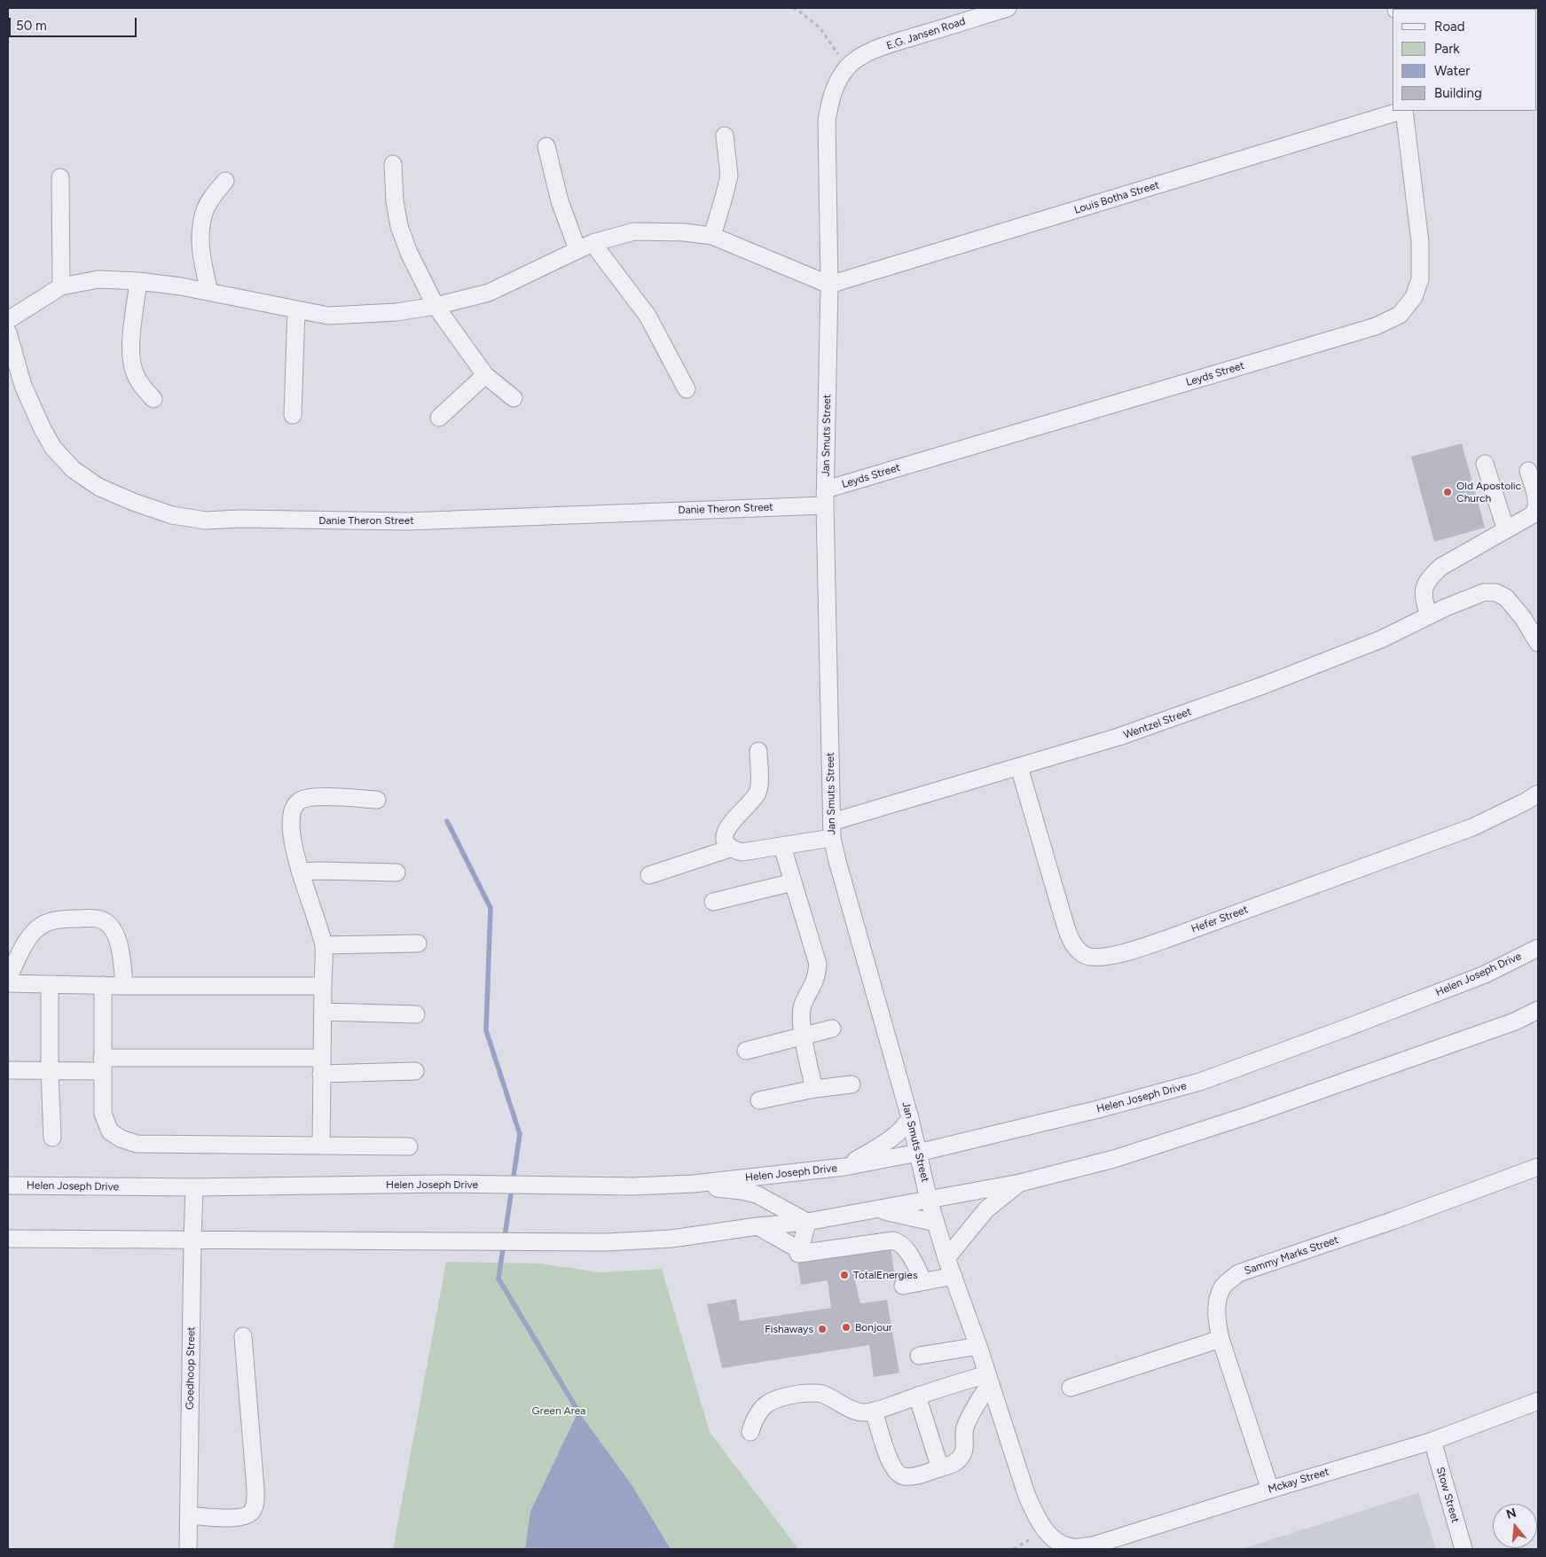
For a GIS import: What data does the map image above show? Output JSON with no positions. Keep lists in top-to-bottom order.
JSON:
{
  "streets": {
    "street": [
      "E.G. Jansen Road",
      "Louis Botha Street",
      "Leyds Street",
      "Jan Smuts Street",
      "Danie Theron Street",
      "Wentzel Street",
      "Hefer Street",
      "Helen Joseph Drive",
      "Sammy Marks Street",
      "Goedhoop Street",
      "Mckay Street",
      "Stow Street"
    ]
  },
  "crossings": [
    ["E.G. Jansen Road", "Jan Smuts Street"],
    ["Louis Botha Street", "Jan Smuts Street"],
    ["Leyds Street", "Jan Smuts Street"],
    ["Leyds Street", "Danie Theron Street"],
    ["Jan Smuts Street", "Danie Theron Street"],
    ["Jan Smuts Street", "Wentzel Street"],
    ["Jan Smuts Street", "Helen Joseph Drive"],
    ["Jan Smuts Street", "Mckay Street"],
    ["Wentzel Street", "Hefer Street"],
    ["Helen Joseph Drive", "Goedhoop Street"],
    ["Sammy Marks Street", "Mckay Street"],
    ["Mckay Street", "Stow Street"]
  ],
  "parks": ["Green Area"],
  "places": [
    "Old Apostolic Church",
    "TotalEnergies",
    "Bonjour",
    "Fishaways"
  ],
  "legend": [
    "Road",
    "Park",
    "Water",
    "Building"
  ],
  "scale_bar": "50 m",
  "north": "top"
}
